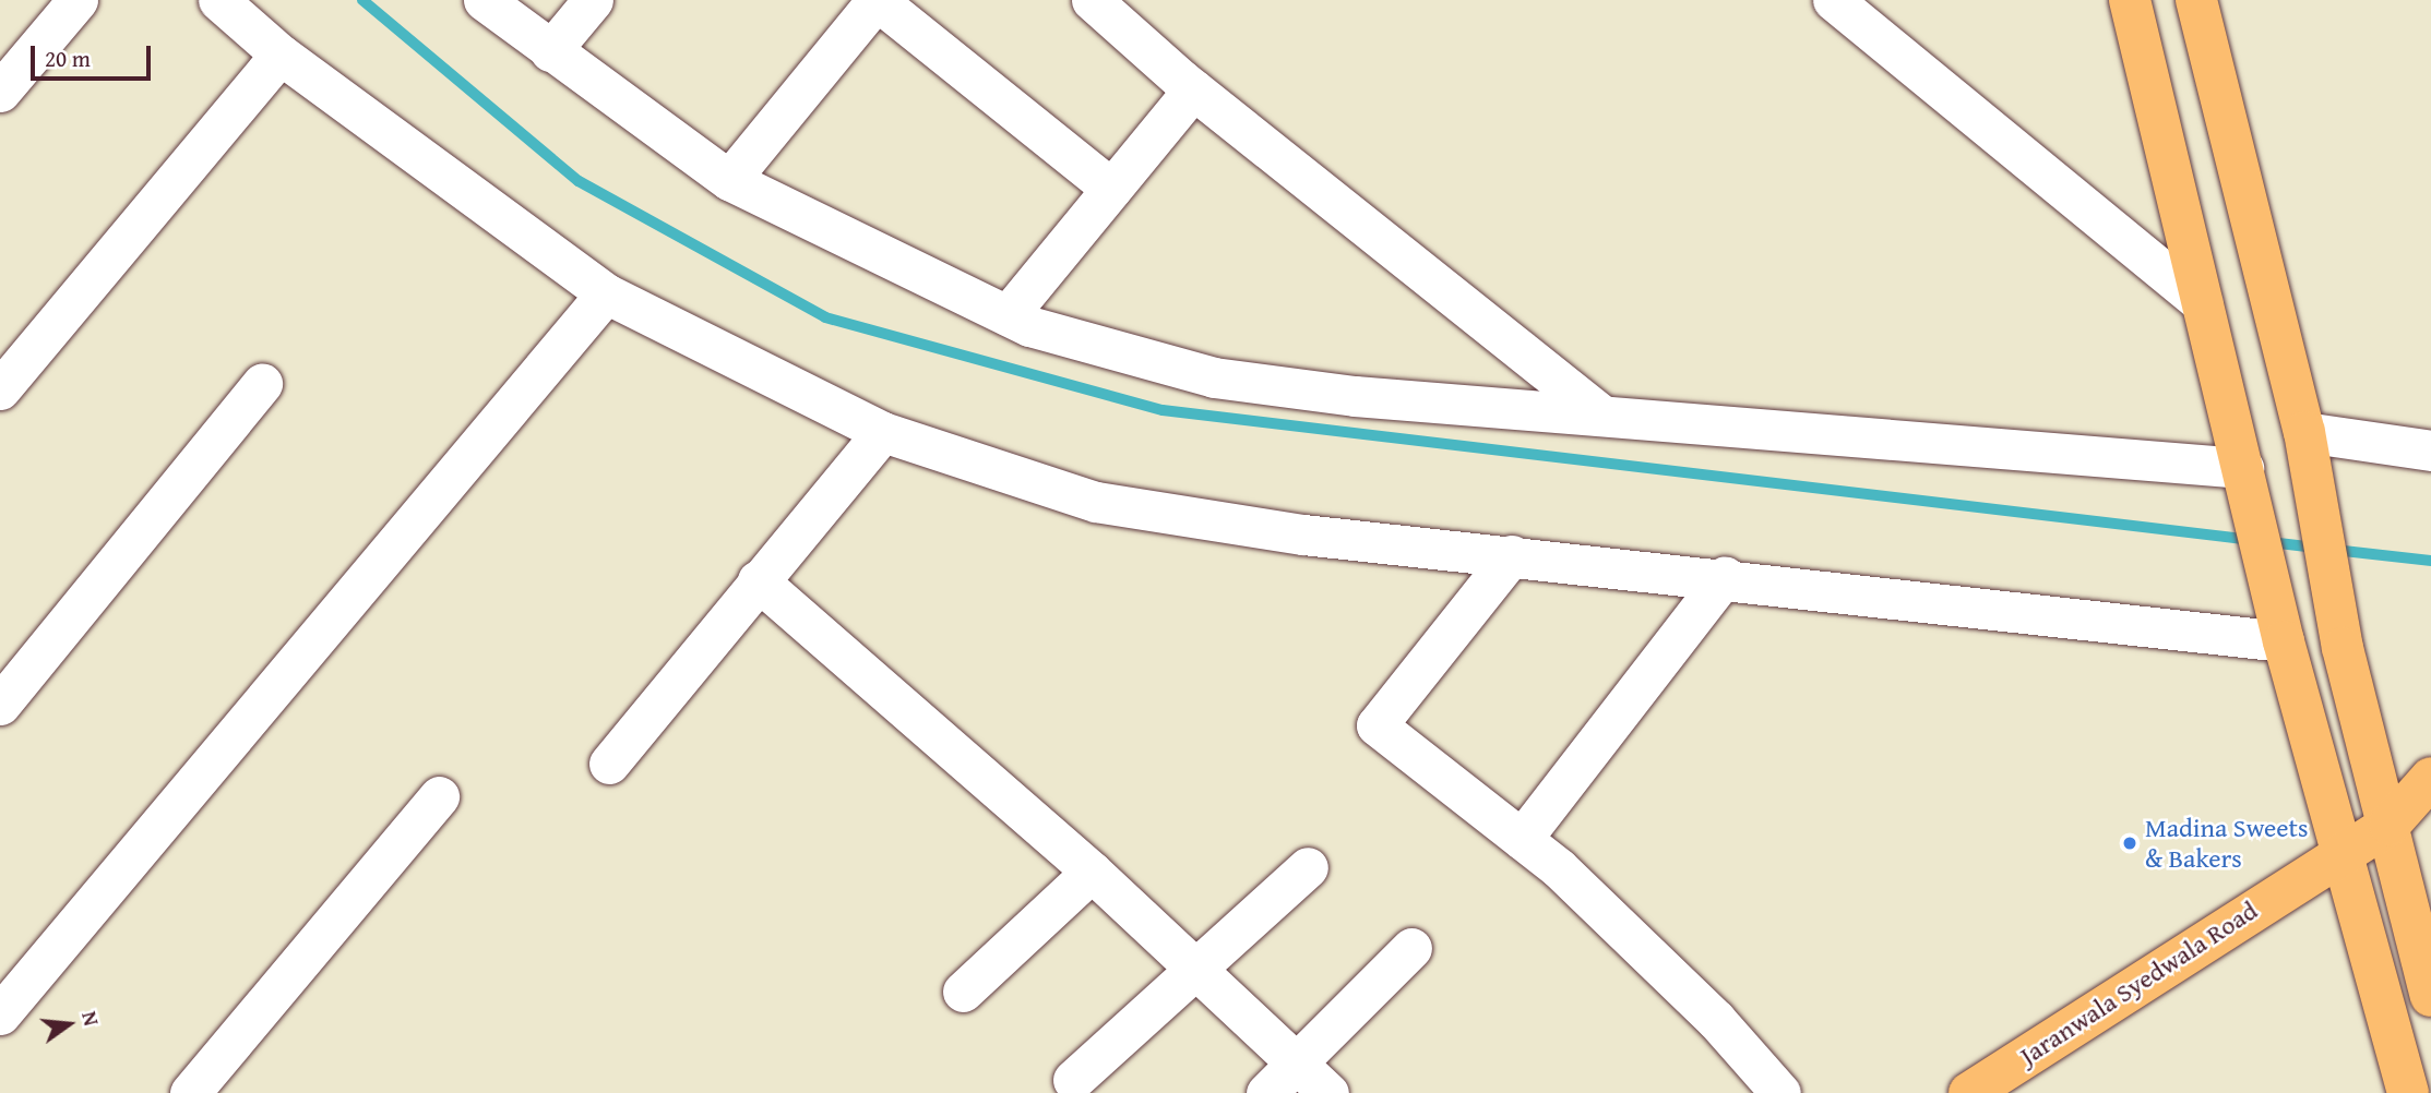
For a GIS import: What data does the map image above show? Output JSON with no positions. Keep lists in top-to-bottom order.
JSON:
{
  "streets": {
    "main road": ["Jaranwala Syedwala Road"]
  },
  "places": ["Madina Sweets & Bakers"],
  "scale_bar": "20 m",
  "north": "right"
}
